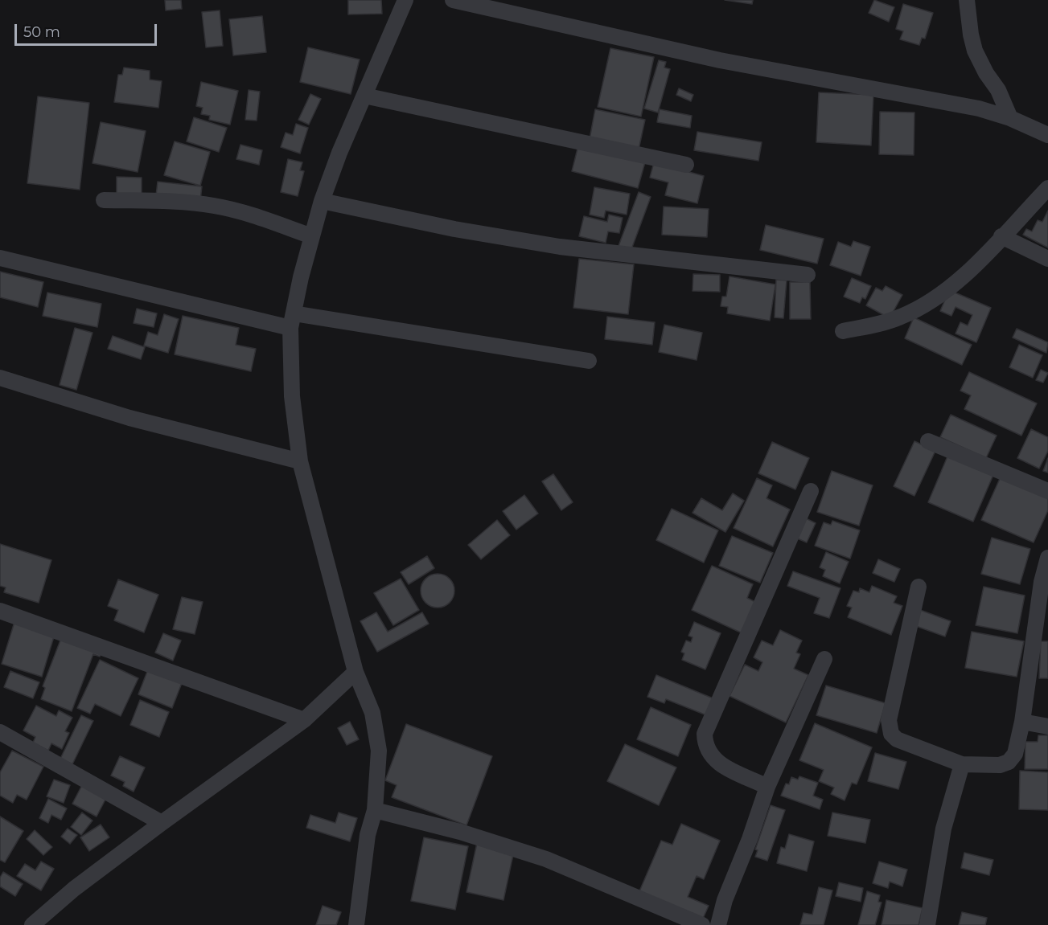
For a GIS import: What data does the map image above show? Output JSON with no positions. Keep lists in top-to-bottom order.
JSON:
{
  "scale_bar": "50 m"
}
